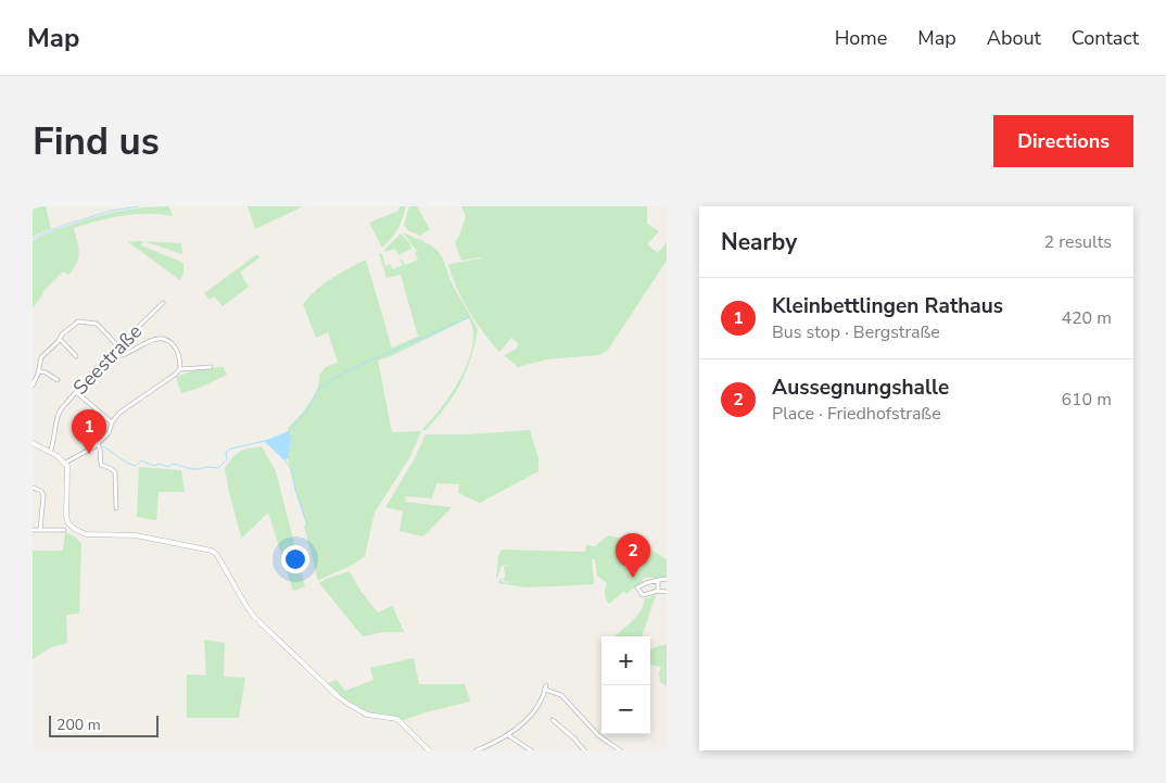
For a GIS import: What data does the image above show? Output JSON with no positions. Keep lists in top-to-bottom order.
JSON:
{
  "streets": {
    "street": ["Seestraße"]
  },
  "scale_bar": "200 m",
  "page": {
    "header": "Map",
    "nav": [
      "Home",
      "Map",
      "About",
      "Contact"
    ],
    "buttons": "Directions",
    "title": "Find us",
    "heading": ["Nearby", "2 results"],
    "list": [
      {
        "mark": "1",
        "name": "Kleinbettlingen Rathaus",
        "note": "Bus stop · Bergstraße",
        "value": "420 m"
      },
      {
        "mark": "2",
        "name": "Aussegnungshalle",
        "note": "Place · Friedhofstraße",
        "value": "610 m"
      }
    ],
    "pins": ["1", "2"],
    "map_buttons": ["+", "−"],
    "scale": "200 m"
  }
}
